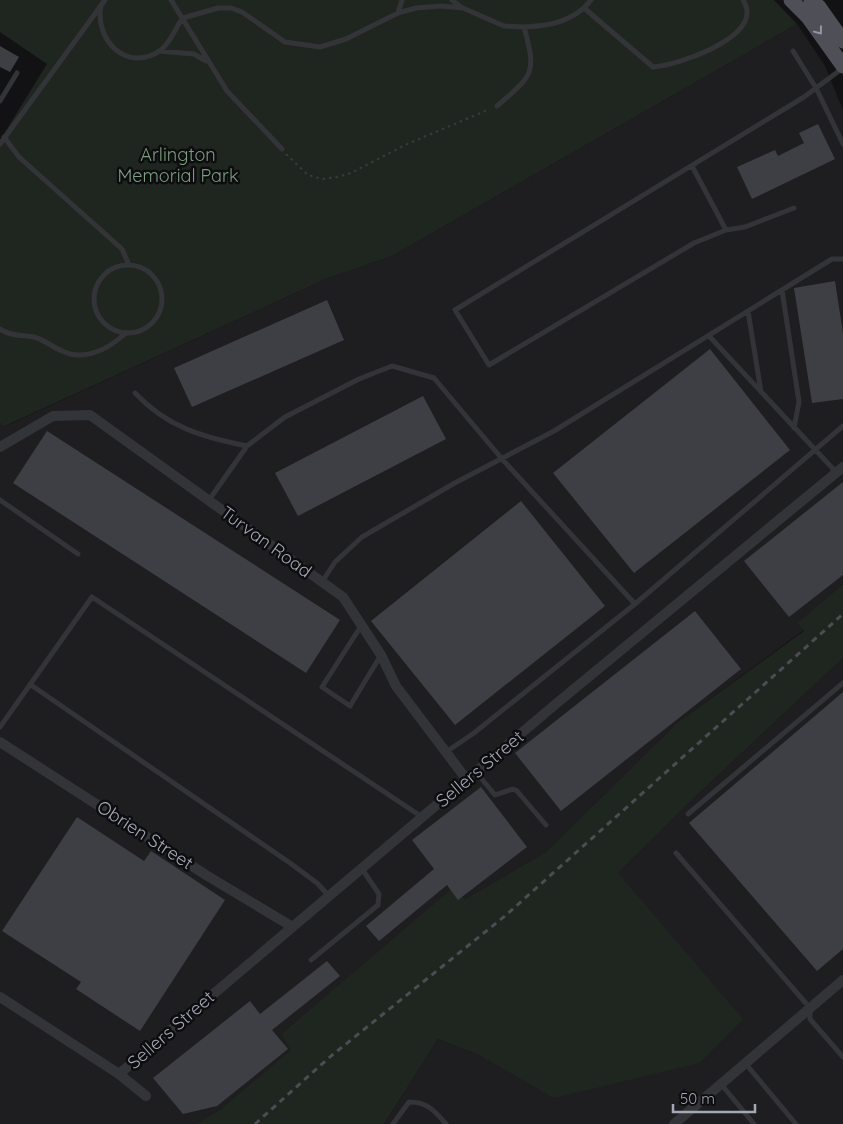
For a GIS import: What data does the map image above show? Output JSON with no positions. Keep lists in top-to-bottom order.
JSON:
{
  "streets": {
    "street": ["Turvan Road", "Sellers Street", "Obrien Street"]
  },
  "crossings": [
    ["Turvan Road", "Sellers Street"],
    ["Sellers Street", "Obrien Street"]
  ],
  "parks": ["Arlington Memorial Park"],
  "scale_bar": "50 m"
}
